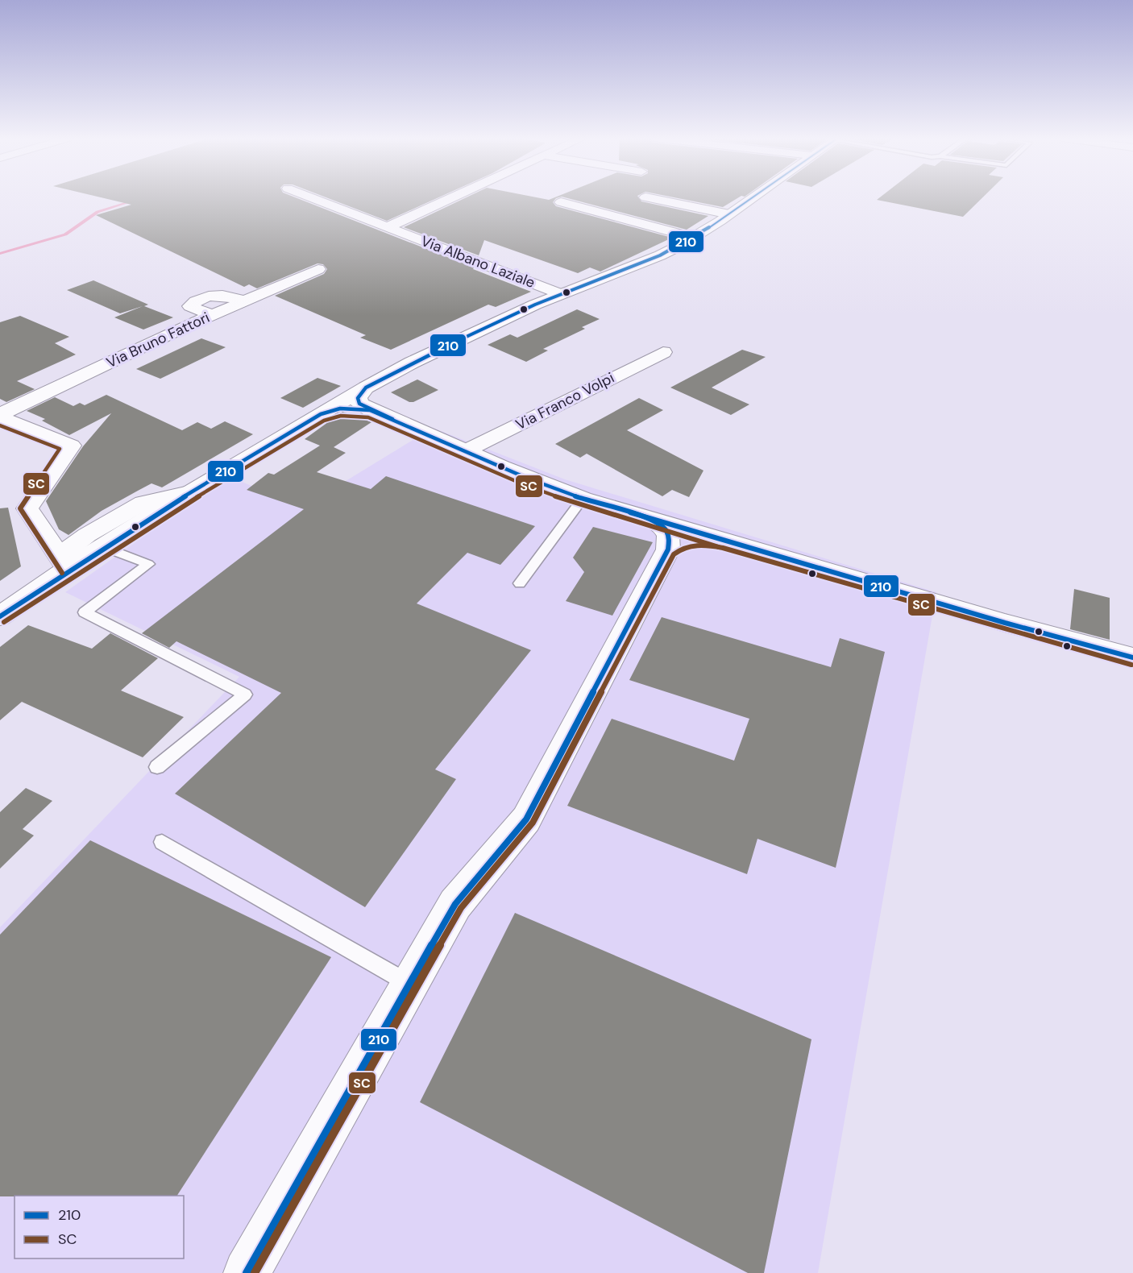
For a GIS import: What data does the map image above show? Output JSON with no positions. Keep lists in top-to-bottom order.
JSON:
{
  "streets": {
    "street": ["Via Albano Laziale", "Via Bruno Fattori", "Via Franco Volpi"]
  },
  "lines": ["transit line 210", "transit line SC"],
  "legend": ["210", "SC"]
}
